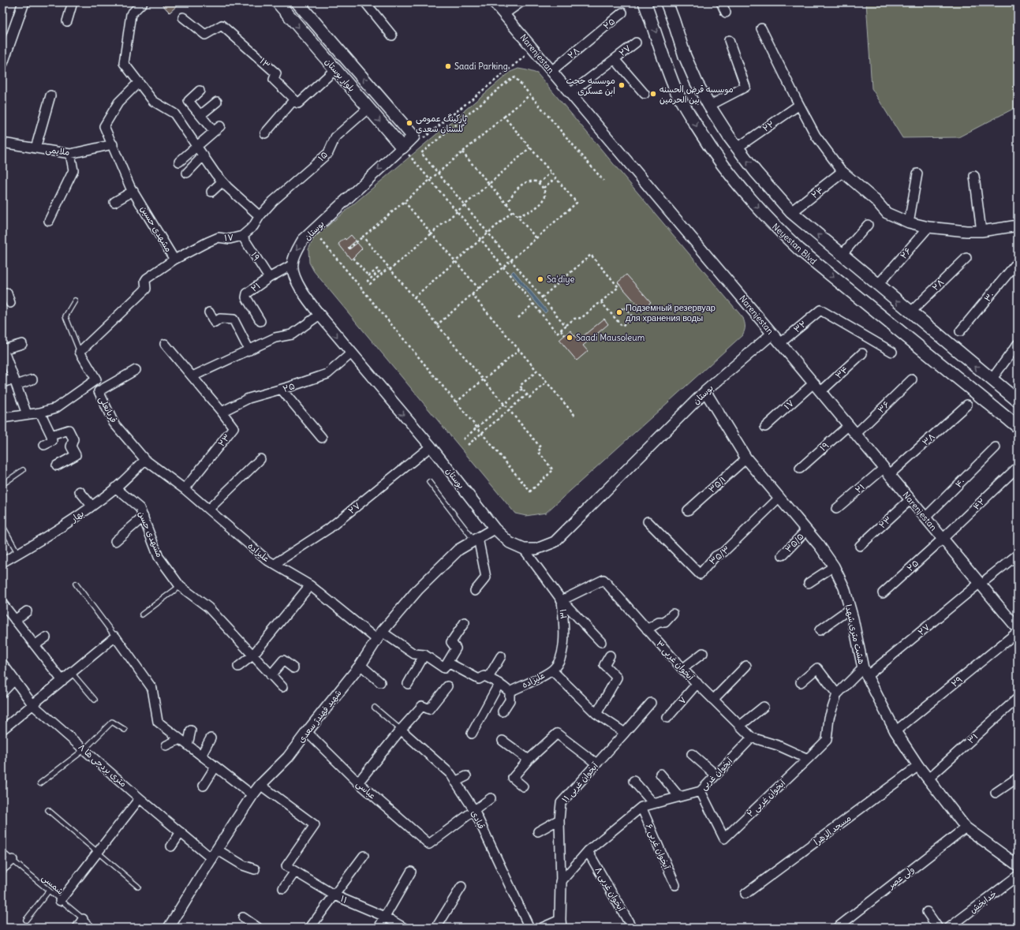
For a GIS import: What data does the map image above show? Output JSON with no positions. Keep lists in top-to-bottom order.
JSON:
{
  "streets": {
    "main road": ["بلوار بوستان", "Neyestan Blvd"],
    "street": [
      "۲۵",
      "۲۷",
      "۲۸",
      "Narenjestan",
      "۱۳",
      "۲۲",
      "ملایمی",
      "۱۵",
      "۲۴",
      "مشهدی حسین",
      "بوستان",
      "۱۷",
      "۲۶",
      "۱۹",
      "۲۱",
      "۳۰",
      "۳۲",
      "۳۴",
      "۳۶",
      "قربانعلی",
      "۳۸",
      "۲۳",
      "۴۰",
      "۳۵/۱",
      "۴۲",
      "بهار",
      "مشهدی حسن",
      "۳۵/۵",
      "علیزاده",
      "۳۵/۳",
      "۳۱",
      "هشت متری شهدا",
      "آبخوان غربی ۳",
      "۲۹",
      "۷",
      "شهید فهندژ سعدی",
      "۸ متری بردجی ها",
      "آبخوان غربی",
      "آبخوان غربی ۱۱",
      "عباسی",
      "آبخوان غربی ۲",
      "قبادی",
      "مسجد الزهرا",
      "آبخوان غربی ۶",
      "ولی عصر",
      "آبخوان غربی ۸",
      "۱۱",
      "خدابخش"
    ],
    "lane": ["شمسی"]
  },
  "crossings": [
    ["۲۵", "۲۸"],
    ["۲۵", "Narenjestan"],
    ["۲۵", "بوستان"],
    ["۲۵", "۲۳"],
    ["۲۵", "۴۲"],
    ["۲۷", "Narenjestan"],
    ["۲۷", "بوستان"],
    ["۲۷", "علیزاده"],
    ["۲۷", "هشت متری شهدا"],
    ["۲۸", "Narenjestan"],
    ["Narenjestan", "بوستان"],
    ["Narenjestan", "۱۷"],
    ["Narenjestan", "۱۹"],
    ["Narenjestan", "۲۱"],
    ["Narenjestan", "۳۲"],
    ["Narenjestan", "۳۴"],
    ["Narenjestan", "۳۶"],
    ["Narenjestan", "۳۸"],
    ["Narenjestan", "۲۳"],
    ["Narenjestan", "۴۰"],
    ["Narenjestan", "۴۲"],
    ["بلوار بوستان", "۱۵"],
    ["بلوار بوستان", "بوستان"],
    ["ملایمی", "مشهدی حسین"],
    ["۱۵", "۱۷"],
    ["مشهدی حسین", "۱۷"],
    ["بوستان", "۲۱"],
    ["بوستان", "هشت متری شهدا"],
    ["بوستان", "شهید فهندژ سعدی"],
    ["۱۷", "۱۹"],
    ["۱۹", "۲۱"],
    ["۲۱", "۳۸"],
    ["قربانعلی", "بهار"],
    ["قربانعلی", "علیزاده"],
    ["۲۳", "علیزاده"],
    ["۳۵/۱", "هشت متری شهدا"],
    ["بهار", "مشهدی حسن"],
    ["بهار", "علیزاده"],
    ["۳۵/۵", "هشت متری شهدا"],
    ["علیزاده", "۳۱"],
    ["علیزاده", "شهید فهندژ سعدی"],
    ["علیزاده", "آبخوان غربی ۱۱"],
    ["۳۵/۳", "هشت متری شهدا"],
    ["۳۱", "هشت متری شهدا"],
    ["۳۱", "آبخوان غربی ۳"],
    ["هشت متری شهدا", "۲۹"],
    ["هشت متری شهدا", "مسجد الزهرا"],
    ["هشت متری شهدا", "ولی عصر"],
    ["آبخوان غربی ۳", "۷"],
    ["آبخوان غربی ۳", "آبخوان غربی"],
    ["شهید فهندژ سعدی", "۸ متری بردجی ها"],
    ["شهید فهندژ سعدی", "عباسی"],
    ["شهید فهندژ سعدی", "۱۱"],
    ["آبخوان غربی", "آبخوان غربی ۱۱"],
    ["آبخوان غربی", "آبخوان غربی ۲"],
    ["آبخوان غربی", "آبخوان غربی ۶"],
    ["آبخوان غربی", "آبخوان غربی ۸"],
    ["عباسی", "قبادی"]
  ],
  "places": [
    "Saadi Parking",
    "موسسه حجت ابن عسکری",
    "موسسه قرض الحسنه بین الحرمین",
    "پارکینگ عمومی گلستان سعدی",
    "Sa'diye",
    "Подземный резервуар для хранения воды",
    "Saadi Mausoleum"
  ]
}
